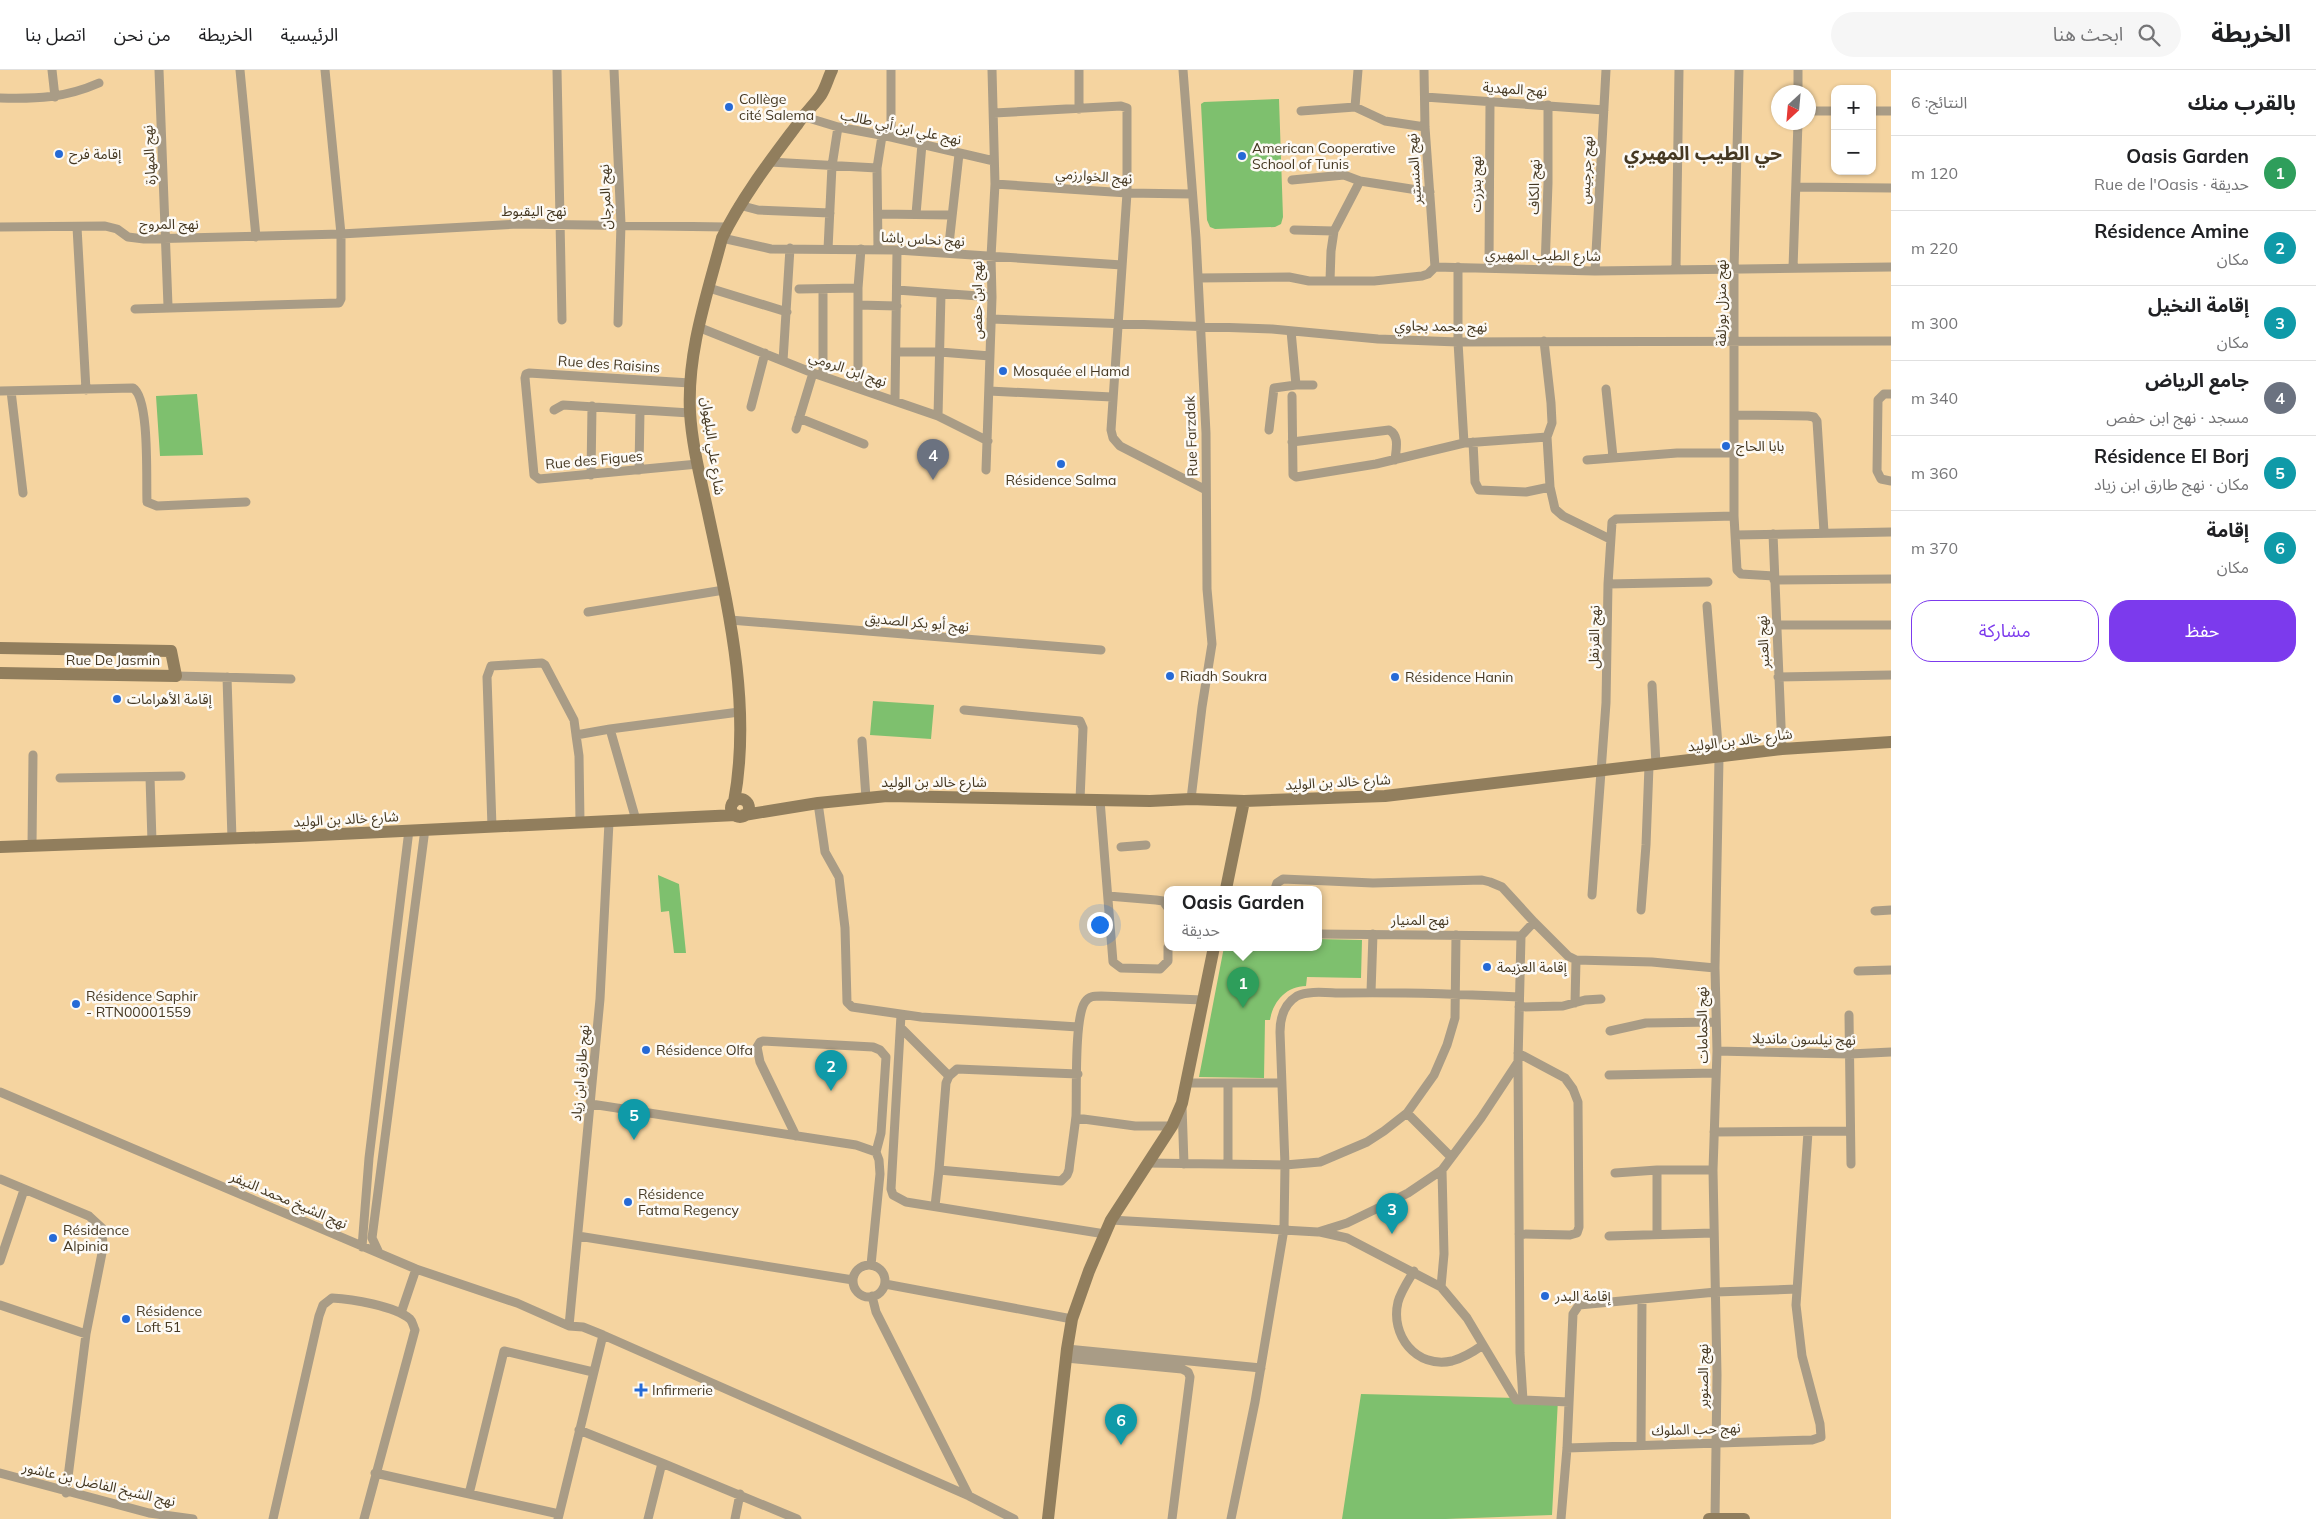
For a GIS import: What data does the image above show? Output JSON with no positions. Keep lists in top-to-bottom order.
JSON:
{
  "streets": {
    "street": [
      "نهج المهدية",
      "نهج علي ابن أبي طالب",
      "نهج المهارة",
      "نهج المنستير",
      "نهج جرجيس",
      "نهج الخوارزمي",
      "نهج بنزرت",
      "نهج الكاف",
      "نهج المرجان",
      "نهج اليقبوط",
      "نهج المروج",
      "نهج نحاس باشا",
      "شارع الطيب المهيري",
      "نهج ابن حفص",
      "نهج منزل بوزلفة",
      "نهج محمد بجاوي",
      "Rue des Raisins",
      "نهج ابن الرومي",
      "Rue Farzdak",
      "شارع علي البلهوان",
      "Rue des Figues",
      "نهج أبو بكر الصديق",
      "نهج القرنفل",
      "نهج العنبر",
      "Rue De Jasmin",
      "شارع خالد بن الوليد",
      "نهج المنيار",
      "نهج الحمامات",
      "نهج نيلسون مانديلا",
      "نهج طارق ابن زياد",
      "نهج الشيخ محمد النيفر",
      "نهج الصنوبر",
      "نهج حب الملوك",
      "نهج الشيخ الفاضل بن عاشور"
    ]
  },
  "crossings": [
    ["نهج المهدية", "نهج المنستير"],
    ["نهج المهدية", "نهج جرجيس"],
    ["نهج المهدية", "نهج بنزرت"],
    ["نهج المهدية", "نهج الكاف"],
    ["نهج علي ابن أبي طالب", "نهج ابن حفص"],
    ["نهج علي ابن أبي طالب", "شارع علي البلهوان"],
    ["نهج المهارة", "نهج المروج"],
    ["نهج المنستير", "شارع الطيب المهيري"],
    ["نهج جرجيس", "شارع الطيب المهيري"],
    ["نهج الخوارزمي", "نهج ابن حفص"],
    ["نهج الخوارزمي", "Rue Farzdak"],
    ["نهج بنزرت", "شارع الطيب المهيري"],
    ["نهج الكاف", "شارع الطيب المهيري"],
    ["نهج المرجان", "نهج اليقبوط"],
    ["نهج اليقبوط", "نهج المروج"],
    ["نهج اليقبوط", "نهج نحاس باشا"],
    ["نهج اليقبوط", "شارع علي البلهوان"],
    ["نهج نحاس باشا", "نهج ابن حفص"],
    ["نهج نحاس باشا", "شارع علي البلهوان"],
    ["شارع الطيب المهيري", "نهج منزل بوزلفة"],
    ["شارع الطيب المهيري", "Rue Farzdak"],
    ["نهج ابن حفص", "نهج محمد بجاوي"],
    ["نهج ابن حفص", "نهج ابن الرومي"],
    ["نهج منزل بوزلفة", "نهج محمد بجاوي"],
    ["نهج منزل بوزلفة", "نهج القرنفل"],
    ["نهج منزل بوزلفة", "نهج العنبر"],
    ["نهج محمد بجاوي", "Rue Farzdak"],
    ["Rue des Raisins", "شارع علي البلهوان"],
    ["Rue des Raisins", "Rue des Figues"],
    ["نهج ابن الرومي", "شارع علي البلهوان"],
    ["Rue Farzdak", "شارع خالد بن الوليد"],
    ["شارع علي البلهوان", "Rue des Figues"],
    ["شارع علي البلهوان", "نهج أبو بكر الصديق"],
    ["شارع علي البلهوان", "شارع خالد بن الوليد"],
    ["نهج القرنفل", "شارع خالد بن الوليد"],
    ["نهج العنبر", "شارع خالد بن الوليد"],
    ["شارع خالد بن الوليد", "نهج الحمامات"],
    ["شارع خالد بن الوليد", "نهج طارق ابن زياد"],
    ["نهج الحمامات", "نهج نيلسون مانديلا"],
    ["نهج الحمامات", "نهج الصنوبر"],
    ["نهج طارق ابن زياد", "نهج الشيخ محمد النيفر"],
    ["نهج الصنوبر", "نهج حب الملوك"]
  ],
  "districts": ["حي الطيب المهيري"],
  "places": {
    "other": [
      "Collège cité Salema",
      "إقامة فرح",
      "American Cooperative School of Tunis",
      "Mosquée el Hamd",
      "بابا الحاج",
      "Résidence Salma",
      "Riadh Soukra",
      "Résidence Hanin",
      "إقامة الأهرامات",
      "إقامة العزيمة",
      "Résidence Saphir - RTN00001559",
      "Résidence Olfa",
      "Résidence Fatma Regency",
      "Résidence Alpinia",
      "إقامة البدر",
      "Résidence Loft 51"
    ],
    "health": ["Infirmerie"]
  },
  "north": "bottom left",
  "page": {
    "header": "الخريطة",
    "search": "ابحث هنا",
    "nav": [
      "الرئيسية",
      "الخريطة",
      "من نحن",
      "اتصل بنا"
    ],
    "heading": ["بالقرب منك", "النتائج: 6"],
    "map_buttons": ["+", "−"],
    "list": [
      {
        "mark": "1",
        "name": "Oasis Garden",
        "note": "حديقة · Rue de l'Oasis",
        "value": "120 m"
      },
      {
        "mark": "2",
        "name": "Résidence Amine",
        "note": "مكان",
        "value": "220 m"
      },
      {
        "mark": "3",
        "name": "إقامة النخيل",
        "note": "مكان",
        "value": "300 m"
      },
      {
        "mark": "4",
        "name": "جامع الرياض",
        "note": "مسجد · نهج ابن حفص",
        "value": "340 m"
      },
      {
        "mark": "5",
        "name": "Résidence El Borj",
        "note": "مكان · نهج طارق ابن زياد",
        "value": "360 m"
      },
      {
        "mark": "6",
        "name": "إقامة",
        "note": "مكان",
        "value": "370 m"
      }
    ],
    "pins": [
      "4",
      "1",
      "2",
      "5",
      "3",
      "6"
    ],
    "buttons": ["حفظ", "مشاركة"],
    "popup": ["Oasis Garden", "حديقة"]
  }
}
